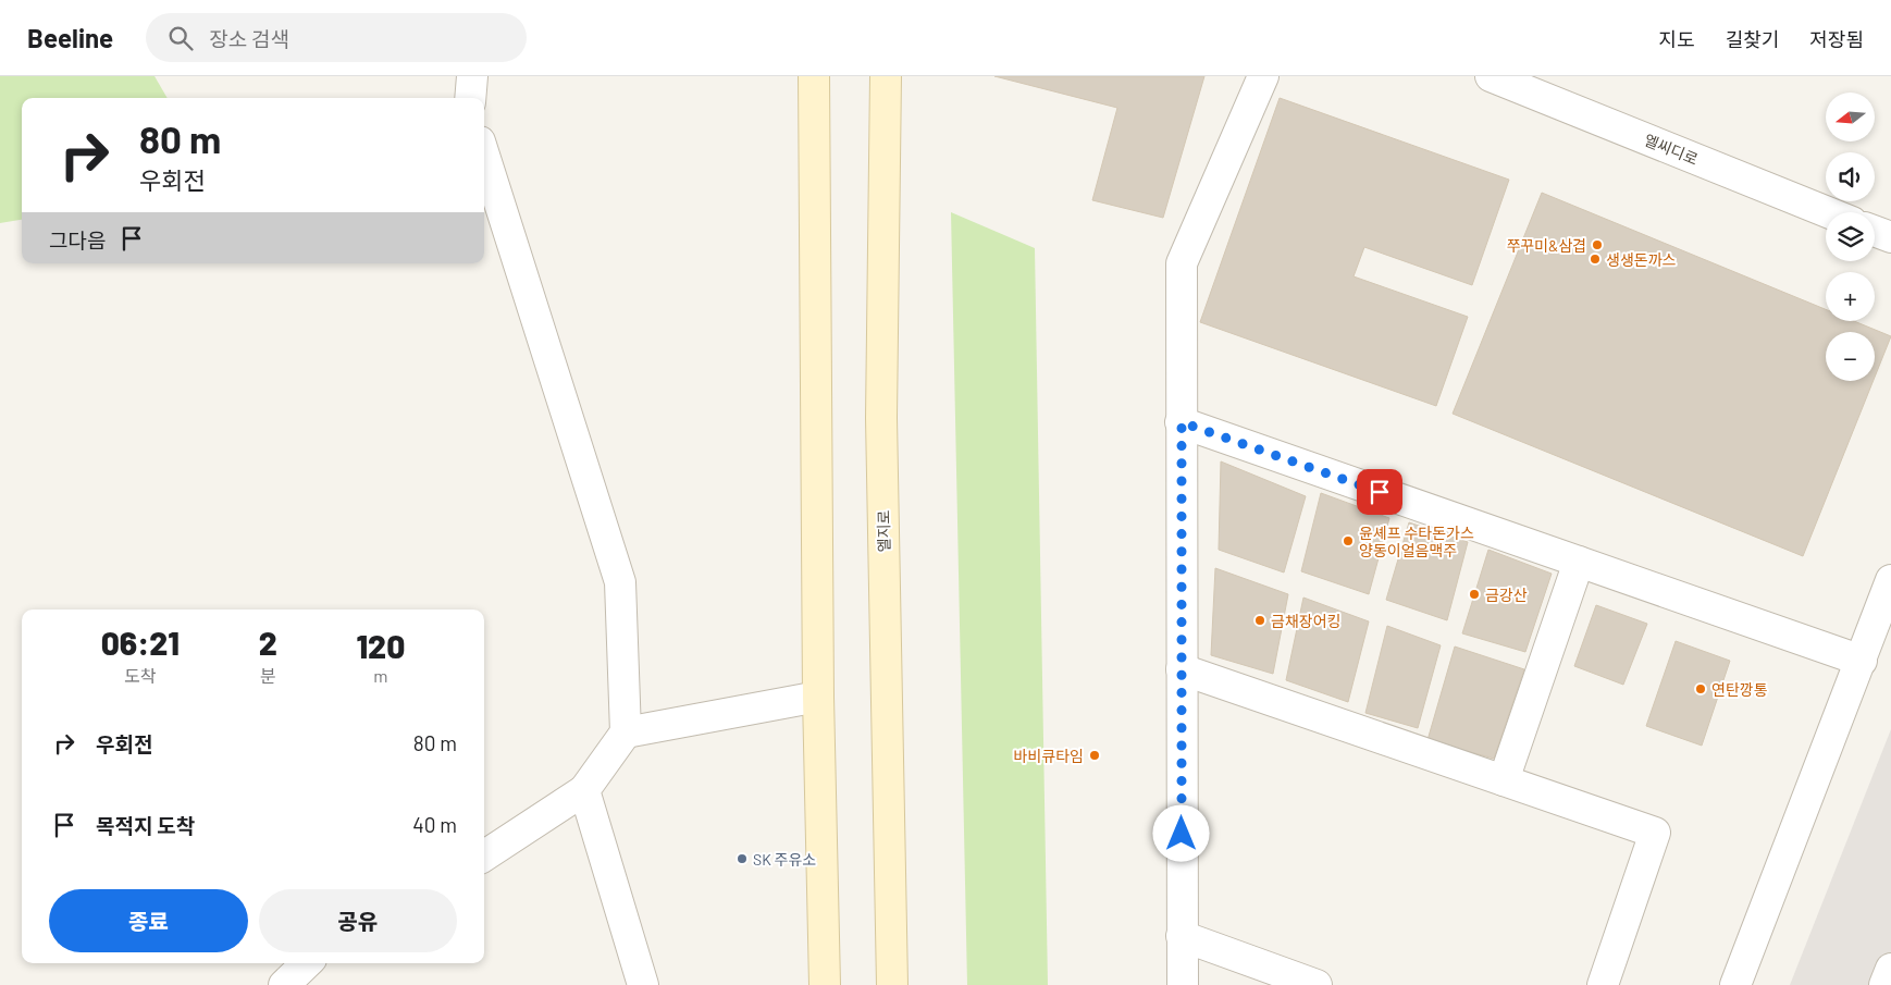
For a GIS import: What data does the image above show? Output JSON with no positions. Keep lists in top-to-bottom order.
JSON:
{
  "streets": {
    "main road": ["엘지로"],
    "street": ["엘씨디로"]
  },
  "places": [
    "쭈꾸미&삼겹",
    "생생돈까스",
    "윤셰프 수타돈가스 양동이얼음맥주",
    "금강산",
    "금채장어킹",
    "연탄깡통",
    "바비큐타임",
    "SK 주유소"
  ],
  "north": "left",
  "page": {
    "header": "Beeline",
    "search": "장소 검색",
    "nav": ["지도", "길찾기", "저장됨"],
    "map_buttons": ["+", "−"],
    "turn": ["80 m", "우회전"],
    "then": "그다음",
    "eta": [
      "06:21",
      "도착",
      "2",
      "분",
      "120",
      "m"
    ],
    "list": [
      {
        "name": "우회전",
        "value": "80 m"
      },
      {
        "name": "목적지 도착",
        "value": "40 m"
      }
    ],
    "buttons": ["종료", "공유"]
  }
}
